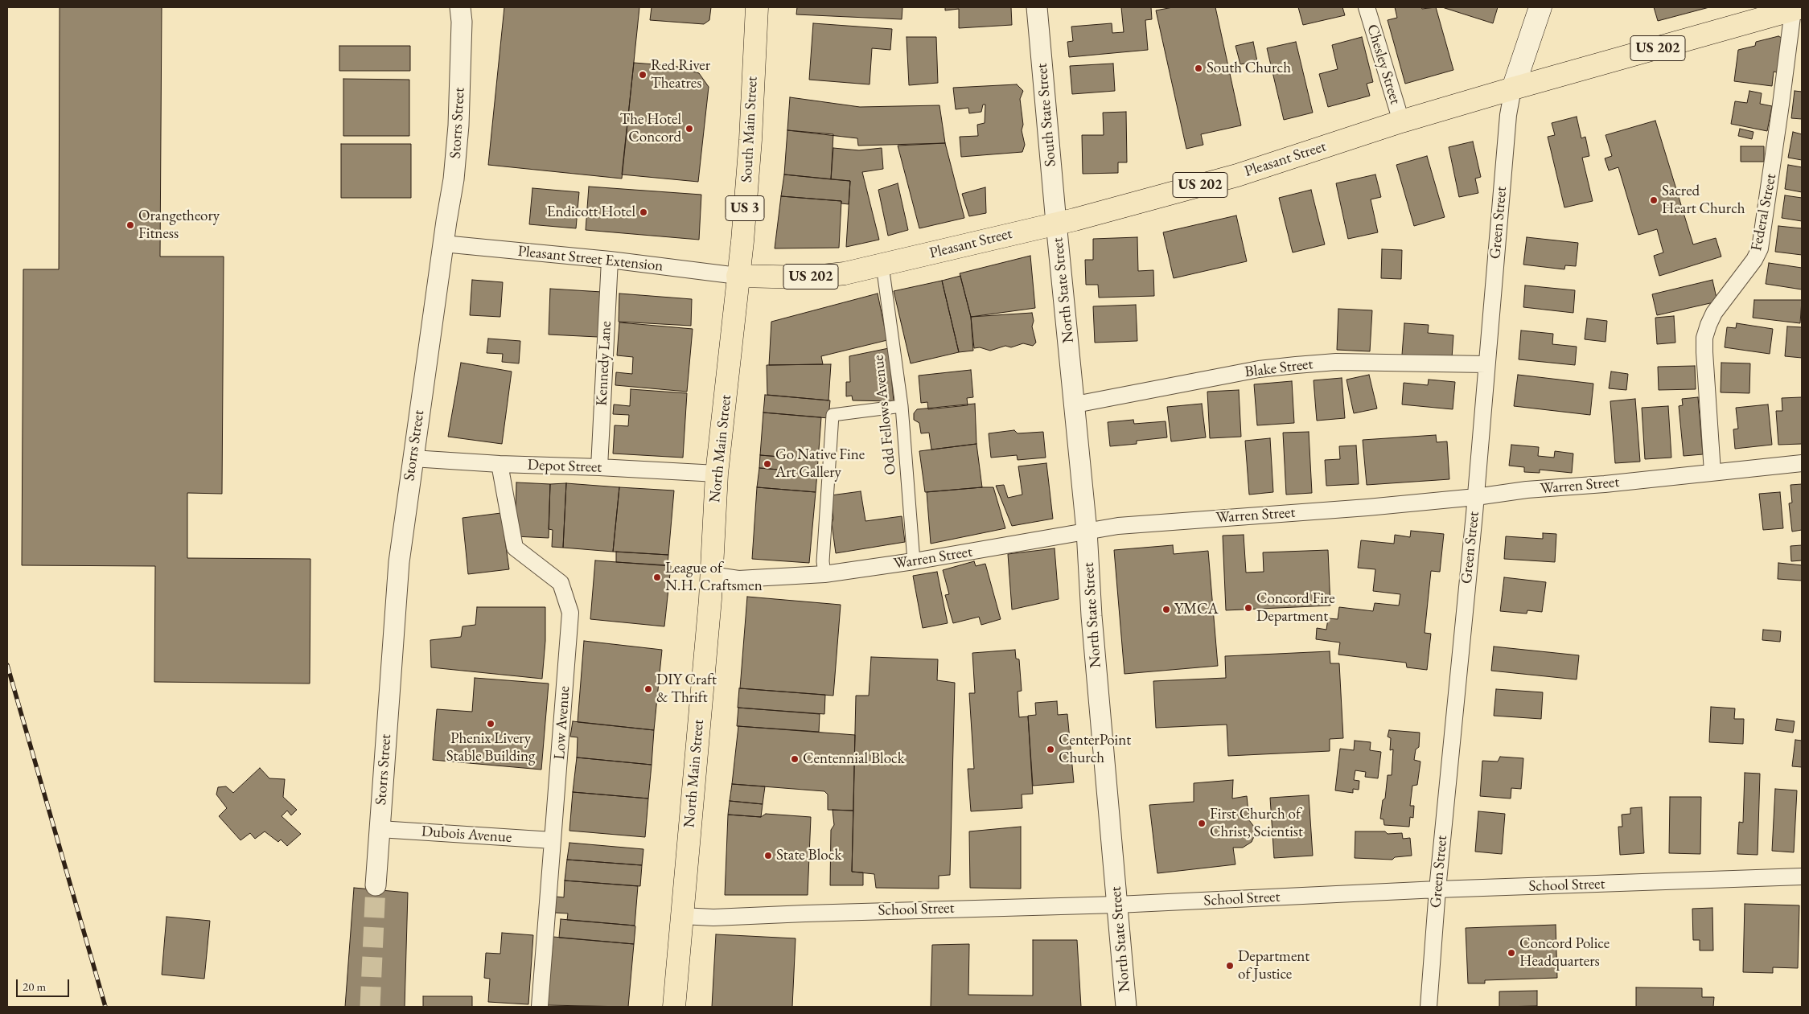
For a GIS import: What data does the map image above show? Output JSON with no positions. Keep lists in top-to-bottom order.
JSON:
{
  "streets": {
    "main road": [
      "US 202",
      "South Main Street",
      "Pleasant Street",
      "US 3",
      "North Main Street"
    ],
    "street": [
      "Chesley Street",
      "South State Street",
      "Storrs Street",
      "Federal Street",
      "Green Street",
      "Pleasant Street Extension",
      "North State Street",
      "Kennedy Lane",
      "Blake Street",
      "Odd Fellows Avenue",
      "Depot Street",
      "Warren Street",
      "Low Avenue",
      "Dubois Avenue",
      "School Street"
    ]
  },
  "crossings": [
    ["Chesley Street", "Pleasant Street"],
    ["South State Street", "Pleasant Street"],
    ["South State Street", "North State Street"],
    ["Storrs Street", "Pleasant Street Extension"],
    ["Storrs Street", "Depot Street"],
    ["Storrs Street", "Dubois Avenue"],
    ["South Main Street", "Pleasant Street"],
    ["South Main Street", "Pleasant Street Extension"],
    ["South Main Street", "North Main Street"],
    ["Pleasant Street", "Federal Street"],
    ["Pleasant Street", "Green Street"],
    ["Pleasant Street", "Pleasant Street Extension"],
    ["Pleasant Street", "North State Street"],
    ["Pleasant Street", "Odd Fellows Avenue"],
    ["Pleasant Street", "North Main Street"],
    ["Federal Street", "Warren Street"],
    ["Green Street", "Blake Street"],
    ["Green Street", "Warren Street"],
    ["Green Street", "School Street"],
    ["Pleasant Street Extension", "Kennedy Lane"],
    ["Pleasant Street Extension", "North Main Street"],
    ["North State Street", "Blake Street"],
    ["North State Street", "Warren Street"],
    ["North State Street", "School Street"],
    ["Kennedy Lane", "Depot Street"],
    ["Odd Fellows Avenue", "Warren Street"],
    ["North Main Street", "Depot Street"],
    ["North Main Street", "Warren Street"],
    ["North Main Street", "School Street"],
    ["Depot Street", "Low Avenue"],
    ["Low Avenue", "Dubois Avenue"]
  ],
  "places": [
    "South Church",
    "Red River Theatres",
    "The Hotel Concord",
    "Sacred Heart Church",
    "Endicott Hotel",
    "Orangetheory Fitness",
    "Go Native Fine Art Gallery",
    "League of N.H. Craftsmen",
    "Concord Fire Department",
    "YMCA",
    "DIY Craft & Thrift",
    "Phenix Livery Stable Building",
    "CenterPoint Church",
    "Centennial Block",
    "First Church of Christ, Scientist",
    "State Block",
    "Concord Police Headquarters",
    "Department of Justice"
  ],
  "scale_bar": "20 m"
}
